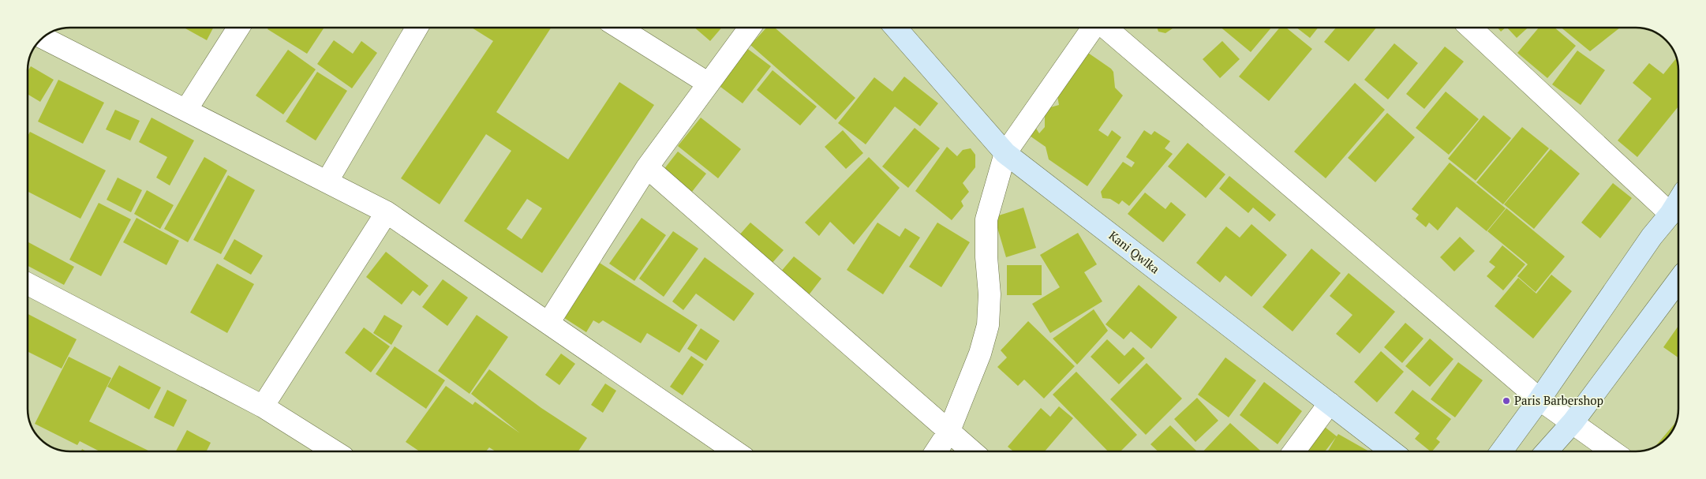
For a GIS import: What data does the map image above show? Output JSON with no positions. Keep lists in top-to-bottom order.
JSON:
{
  "streets": {
    "street": ["Kani Qwlka"]
  },
  "places": ["Paris Barbershop"]
}
